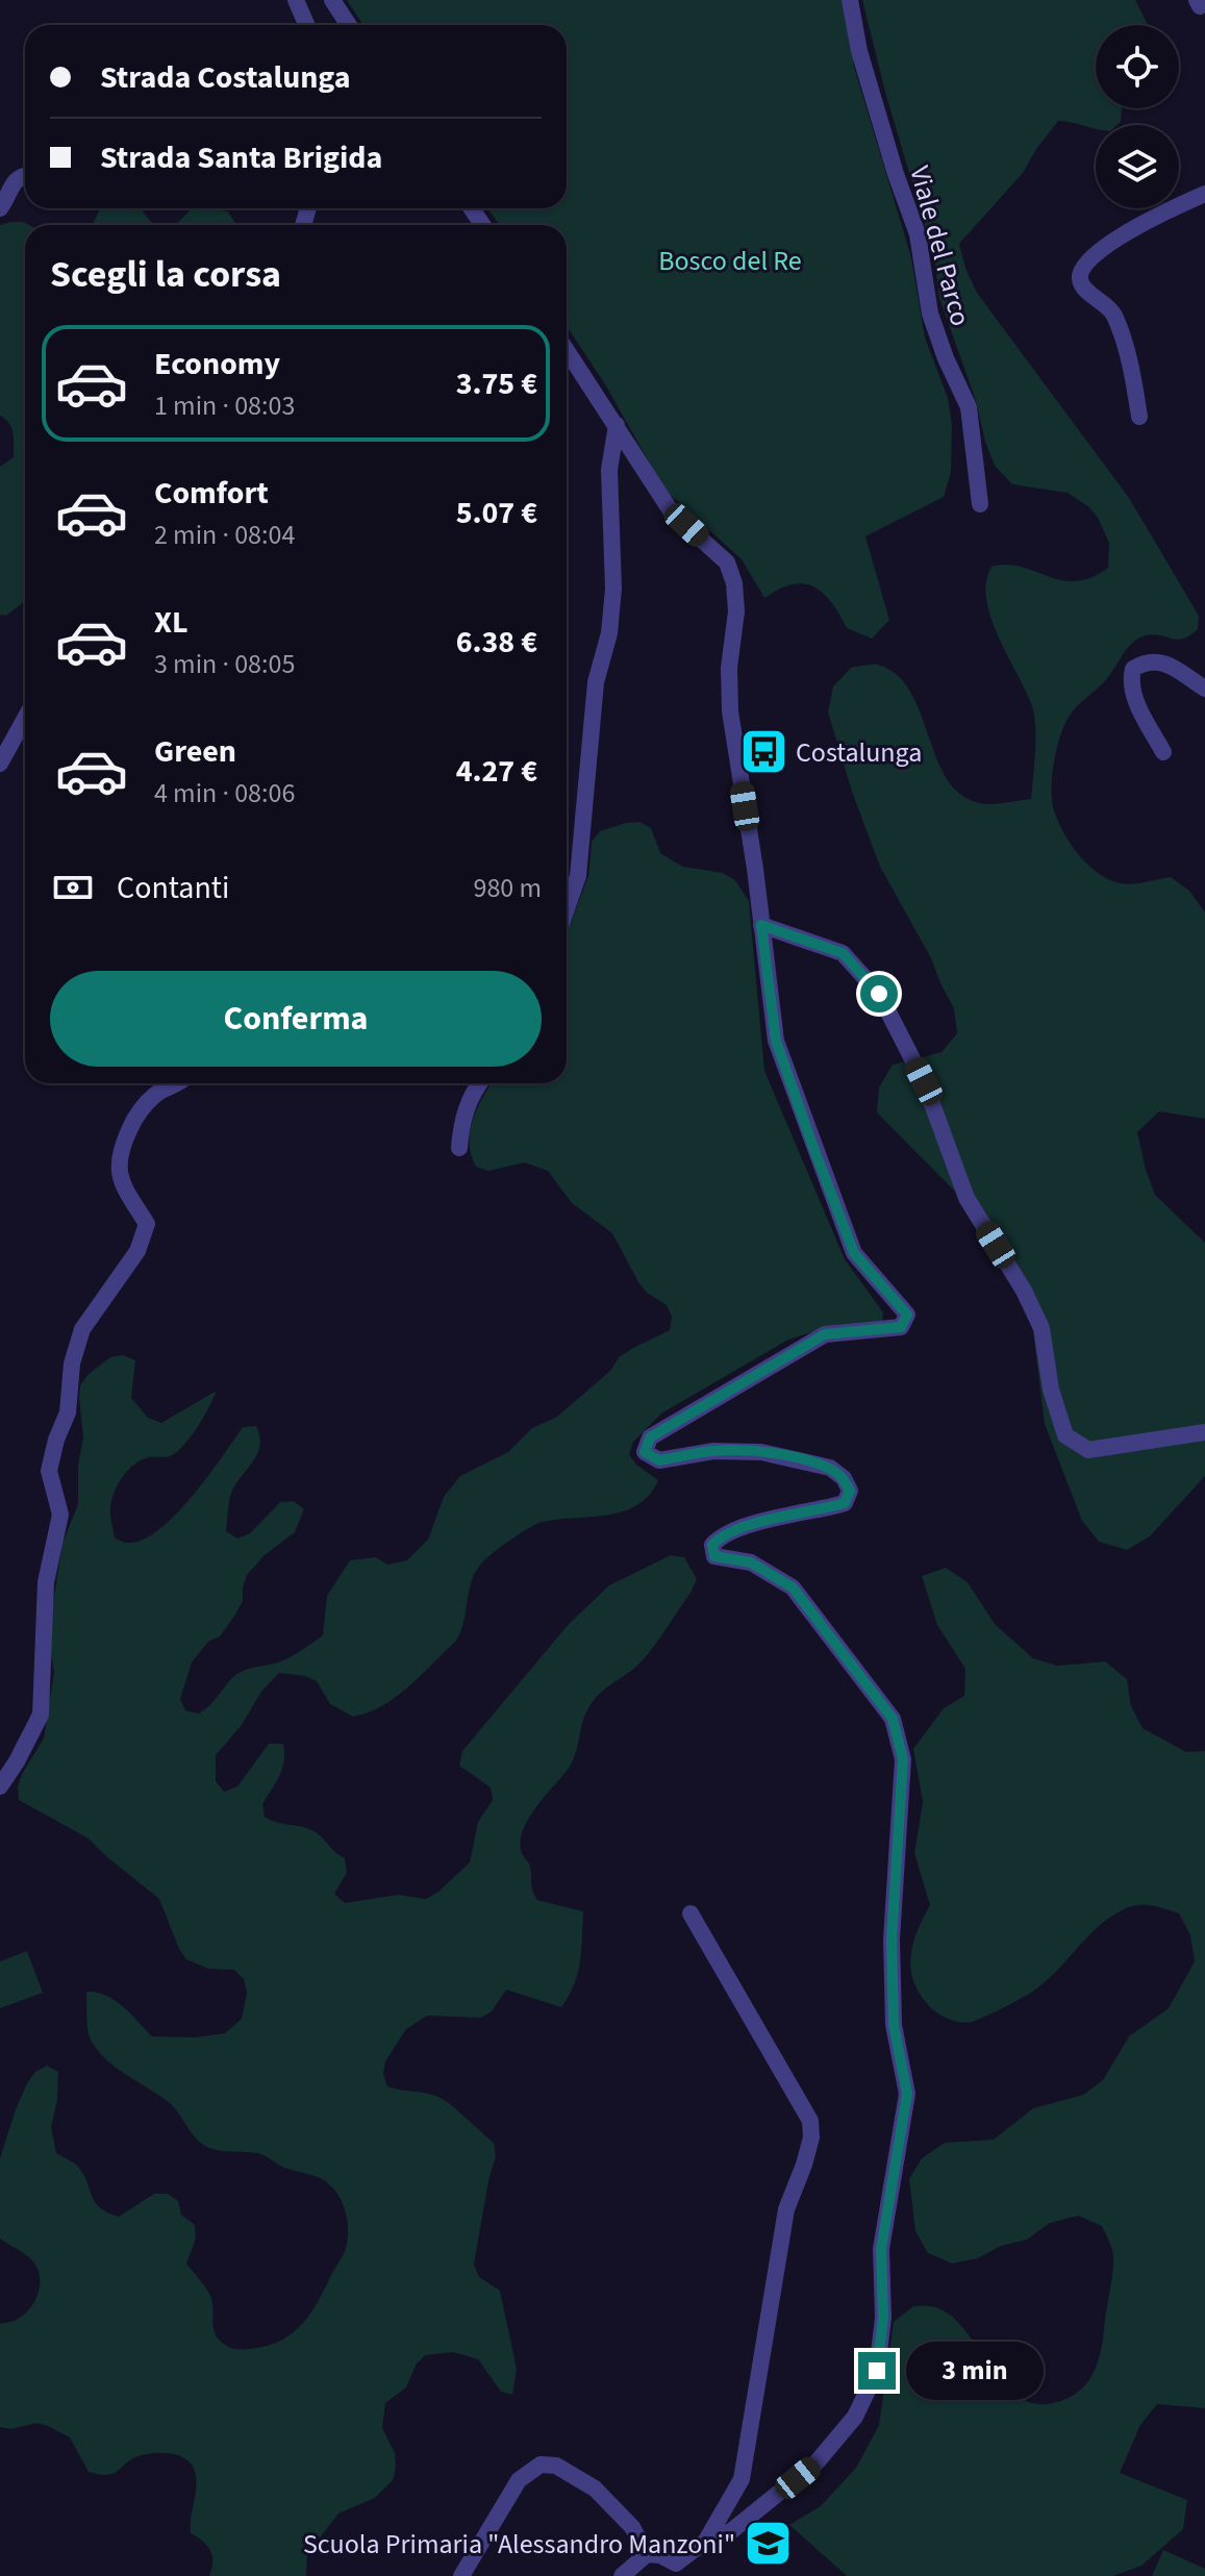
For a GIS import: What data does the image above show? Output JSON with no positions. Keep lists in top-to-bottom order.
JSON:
{
  "streets": {
    "street": ["Viale del Parco"]
  },
  "parks": ["Bosco del Re"],
  "places": {
    "bus stop": ["Costalunga"],
    "school or university": ["Scuola Primaria \"Alessandro Manzoni\""]
  },
  "page": {
    "banner": ["Strada Costalunga", "Strada Santa Brigida"],
    "heading": "Scegli la corsa",
    "list": [
      {
        "name": "Economy",
        "note": "1 min · 08:03",
        "value": "3.75 €"
      },
      {
        "name": "Comfort",
        "note": "2 min · 08:04",
        "value": "5.07 €"
      },
      {
        "name": "XL",
        "note": "3 min · 08:05",
        "value": "6.38 €"
      },
      {
        "name": "Green",
        "note": "4 min · 08:06",
        "value": "4.27 €"
      }
    ],
    "pay": ["Contanti", "980 m"],
    "buttons": "Conferma",
    "bubble": "3 min"
  }
}
